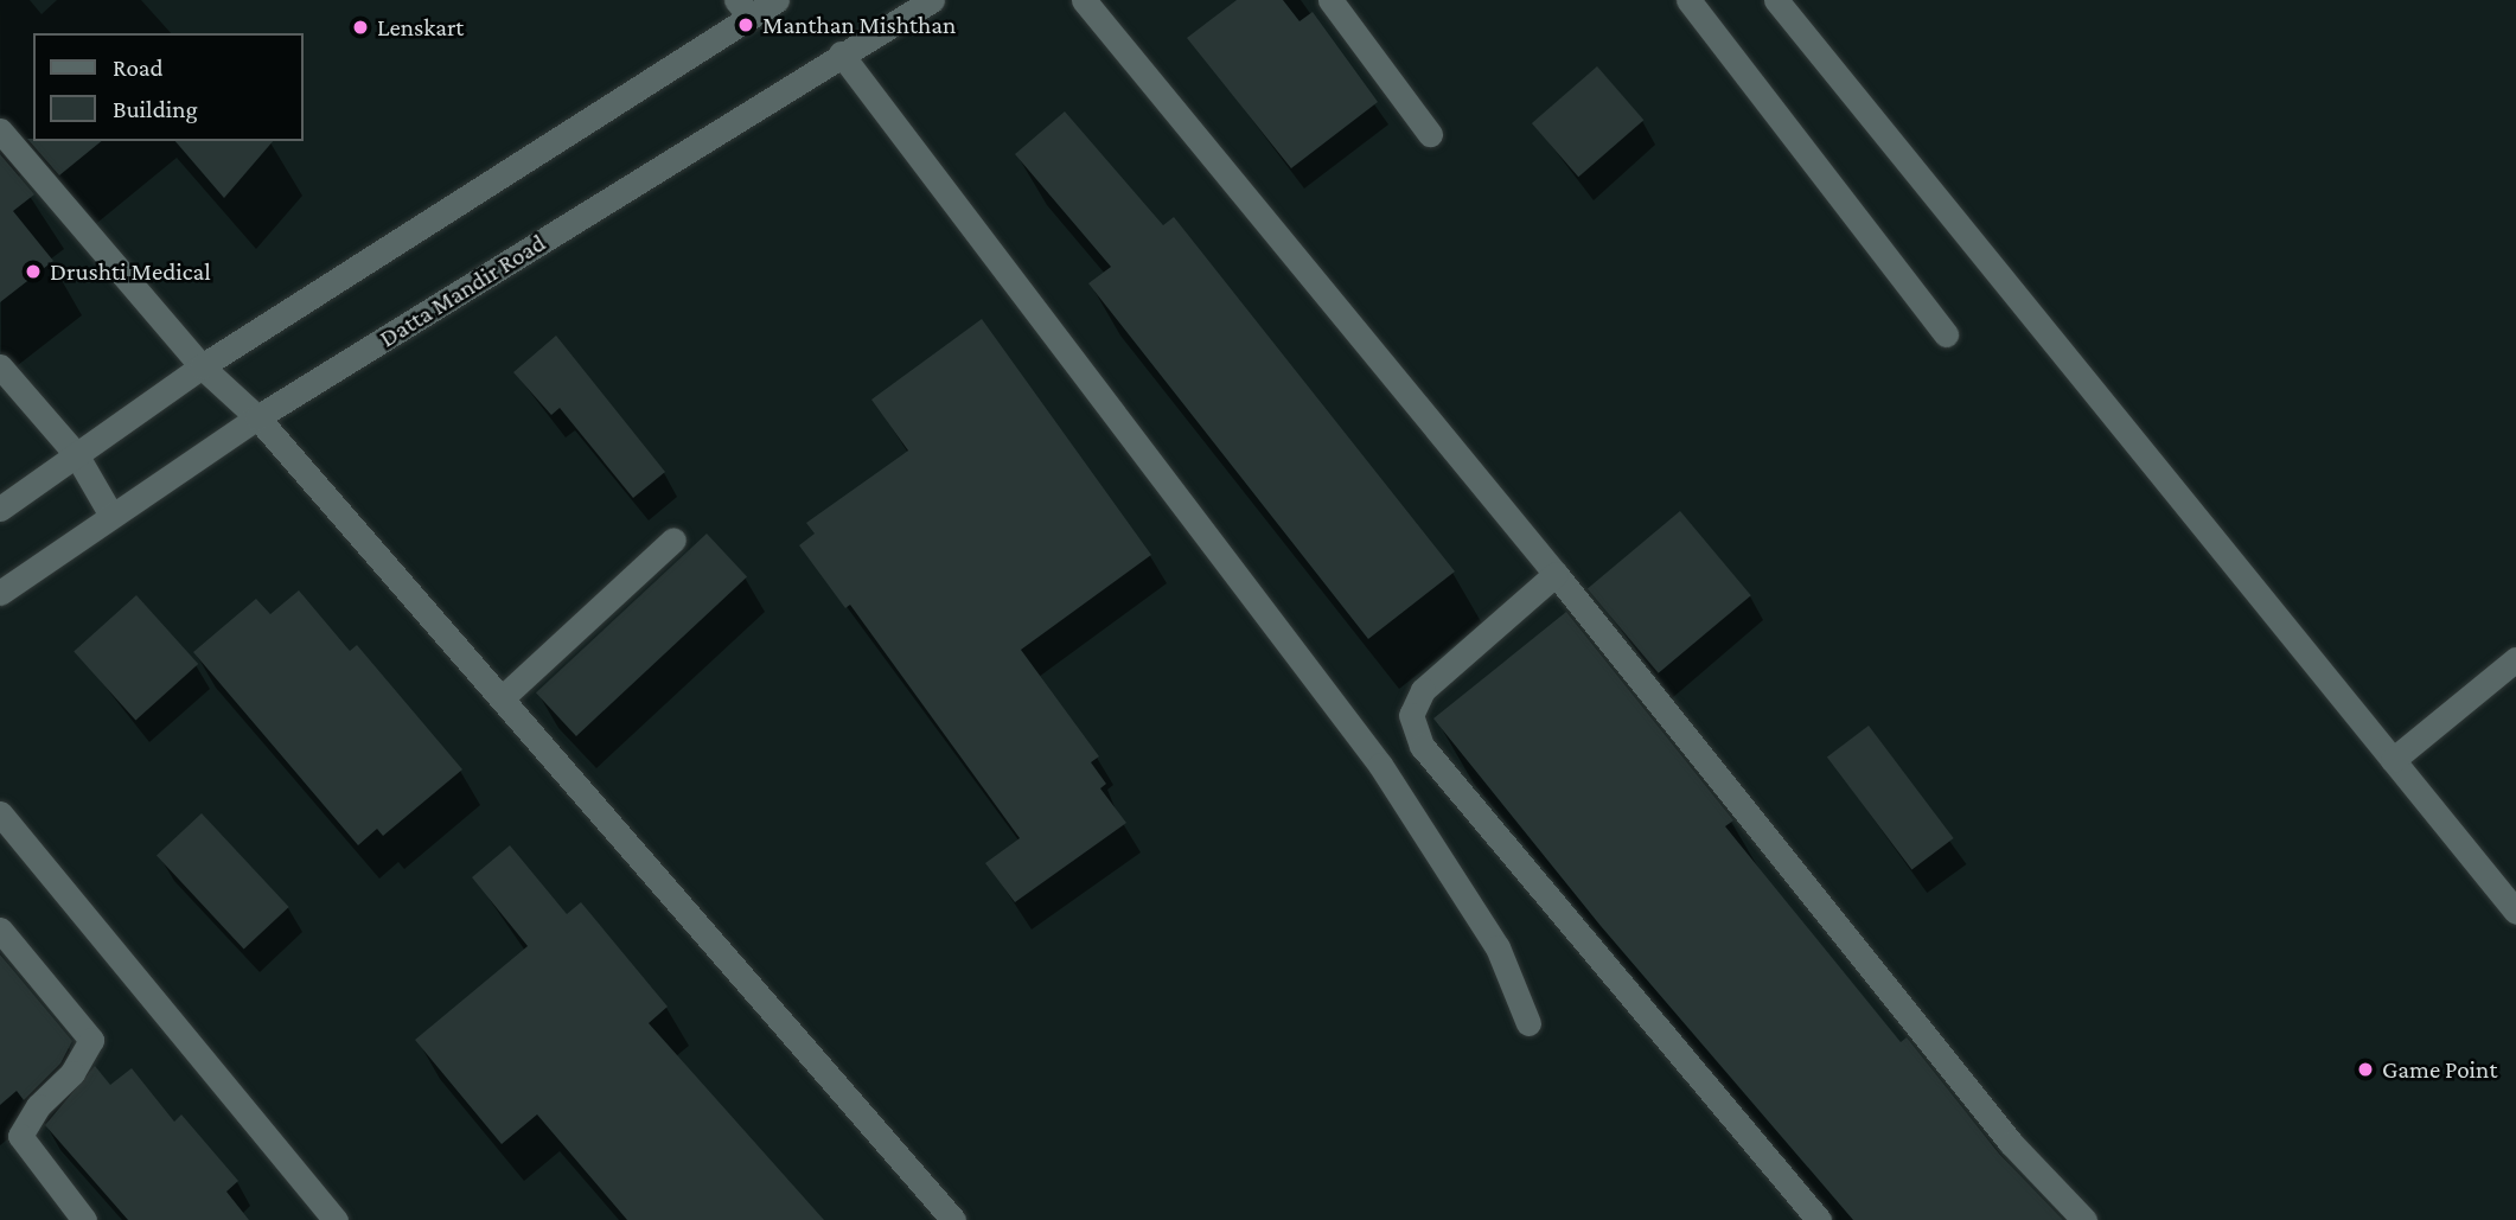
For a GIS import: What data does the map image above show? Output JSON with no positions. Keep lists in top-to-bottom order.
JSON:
{
  "streets": {
    "street": ["Datta Mandir Road"]
  },
  "places": [
    "Manthan Mishthan",
    "Lenskart",
    "Drushti Medical",
    "Game Point"
  ],
  "legend": ["Road", "Building"]
}
